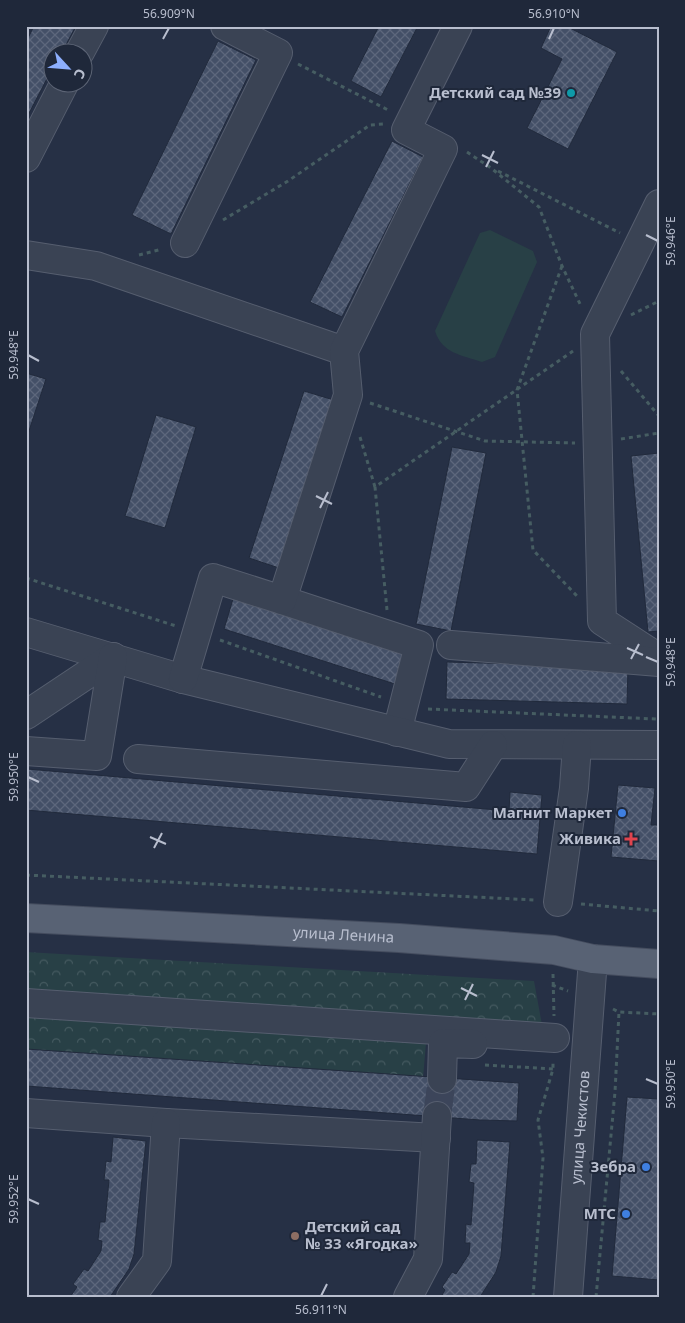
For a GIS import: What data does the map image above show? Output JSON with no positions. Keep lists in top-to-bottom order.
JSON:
{
  "streets": {
    "main road": ["улица Ленина"],
    "street": ["улица Чекистов"]
  },
  "crossings": [
    ["улица Ленина", "улица Чекистов"]
  ],
  "places": {
    "other": [
      "Детский сад №39",
      "Магнит Маркет",
      "Зебра",
      "МТС",
      "Детский сад № 33 «Ягодка»"
    ],
    "health": ["Живика"]
  },
  "north": "bottom right",
  "coordinates": [
    "56.909°N",
    "56.910°N",
    "59.946°E",
    "59.948°E",
    "59.950°E",
    "59.952°E",
    "56.911°N"
  ]
}
